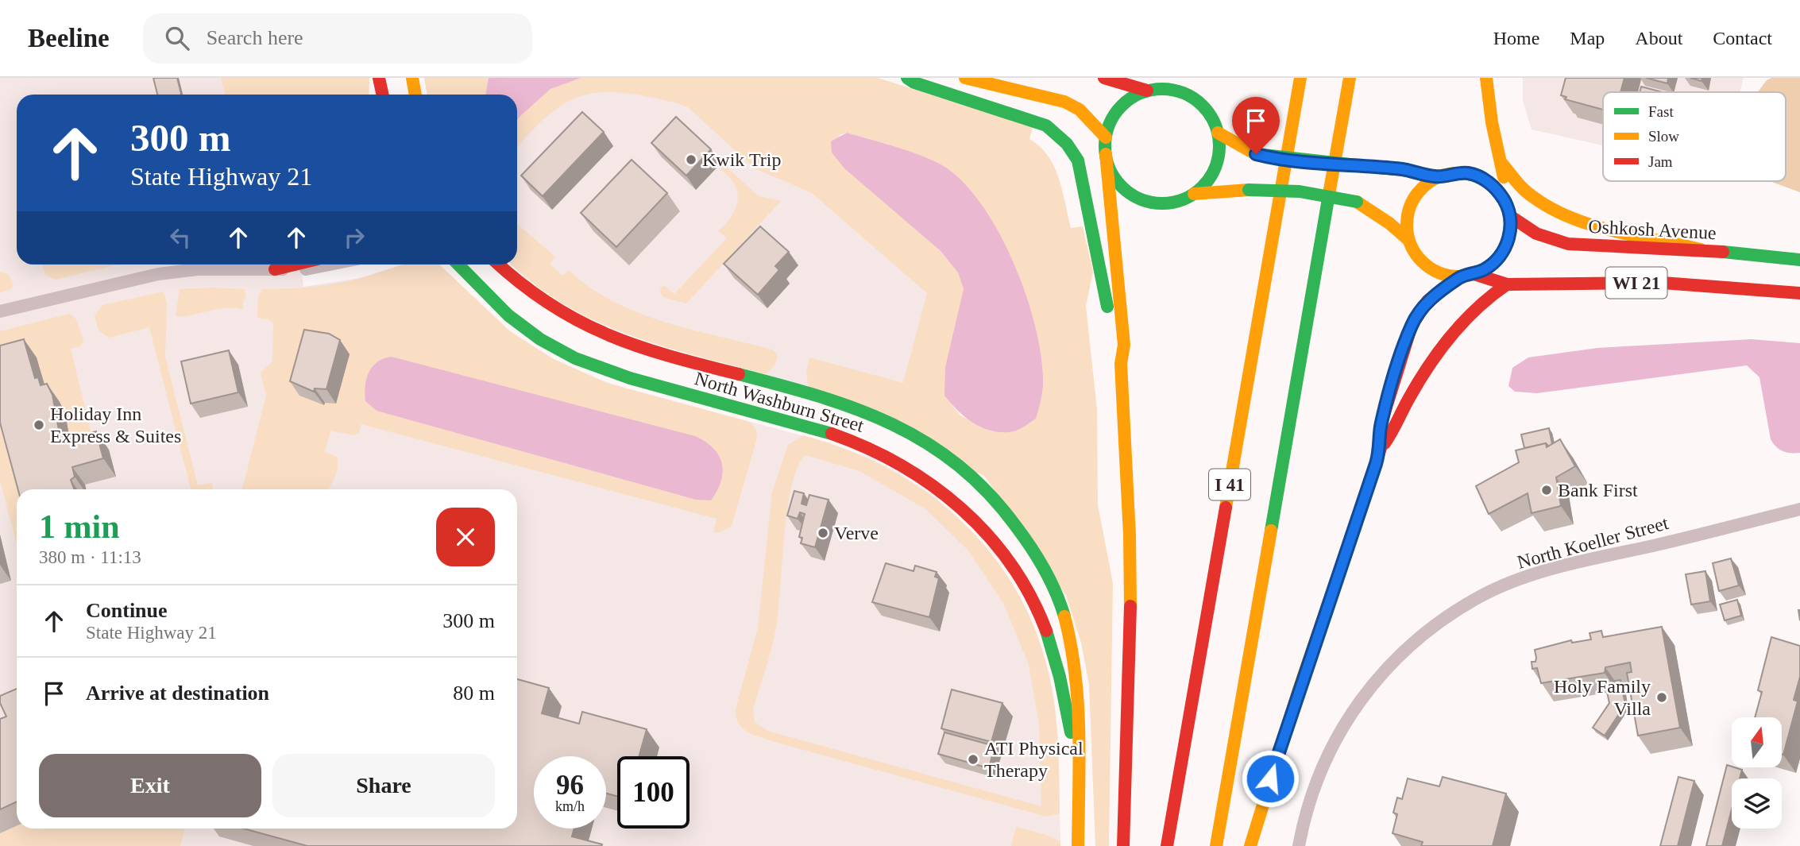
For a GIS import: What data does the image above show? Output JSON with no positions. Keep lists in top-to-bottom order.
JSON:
{
  "streets": {
    "main road": [
      "Oshkosh Avenue",
      "WI 21",
      "North Washburn Street",
      "I 41"
    ],
    "street": ["North Koeller Street"]
  },
  "crossings": [
    ["Oshkosh Avenue", "WI 21"]
  ],
  "places": [
    "Kwik Trip",
    "Holiday Inn Express & Suites",
    "Bank First",
    "Verve",
    "Holy Family Villa",
    "ATI Physical Therapy"
  ],
  "legend": ["Fast", "Slow", "Jam"],
  "north": "top",
  "page": {
    "header": "Beeline",
    "search": "Search here",
    "nav": [
      "Home",
      "Map",
      "About",
      "Contact"
    ],
    "turn": ["300 m", "State Highway 21"],
    "heading": ["1 min", "380 m · 11:13"],
    "list": [
      {
        "name": "Continue",
        "note": "State Highway 21",
        "value": "300 m"
      },
      {
        "name": "Arrive at destination",
        "value": "80 m"
      }
    ],
    "buttons": ["Exit", "Share"],
    "speed": "96 km/h",
    "limit": "100"
  }
}
